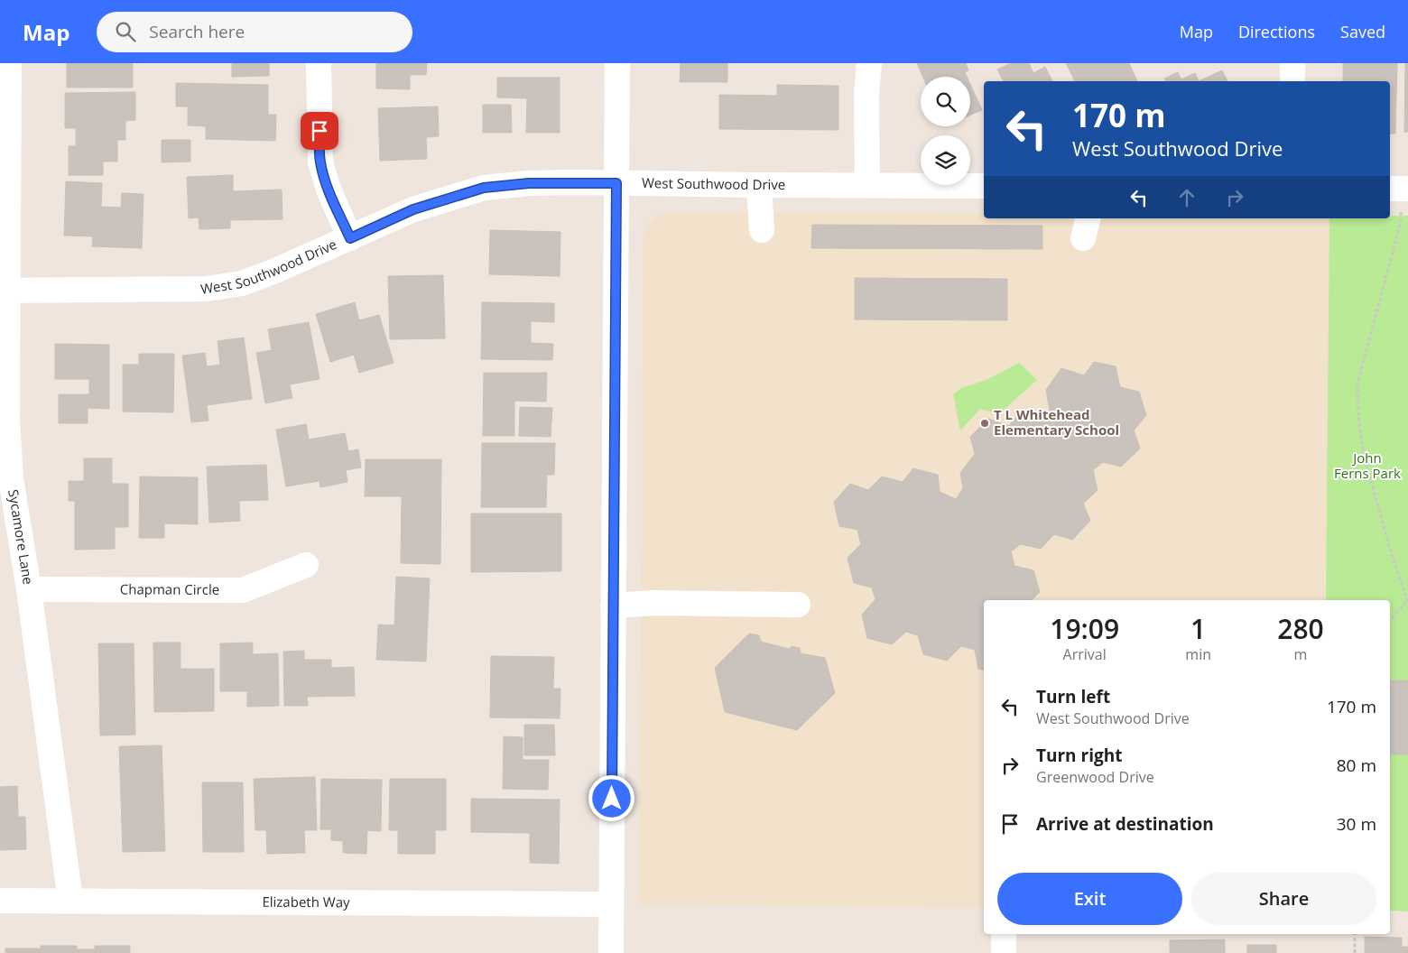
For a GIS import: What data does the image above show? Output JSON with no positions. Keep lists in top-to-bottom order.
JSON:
{
  "streets": {
    "street": [
      "West Southwood Drive",
      "Sycamore Lane",
      "Chapman Circle",
      "Elizabeth Way"
    ]
  },
  "crossings": [
    ["West Southwood Drive", "Sycamore Lane"],
    ["Sycamore Lane", "Chapman Circle"],
    ["Sycamore Lane", "Elizabeth Way"]
  ],
  "parks": ["John Ferns Park"],
  "places": ["T L Whitehead Elementary School"],
  "page": {
    "header": "Map",
    "search": "Search here",
    "nav": ["Map", "Directions", "Saved"],
    "turn": ["170 m", "West Southwood Drive"],
    "eta": [
      "19:09",
      "Arrival",
      "1",
      "min",
      "280",
      "m"
    ],
    "list": [
      {
        "name": "Turn left",
        "note": "West Southwood Drive",
        "value": "170 m"
      },
      {
        "name": "Turn right",
        "note": "Greenwood Drive",
        "value": "80 m"
      },
      {
        "name": "Arrive at destination",
        "value": "30 m"
      }
    ],
    "buttons": ["Exit", "Share"]
  }
}
